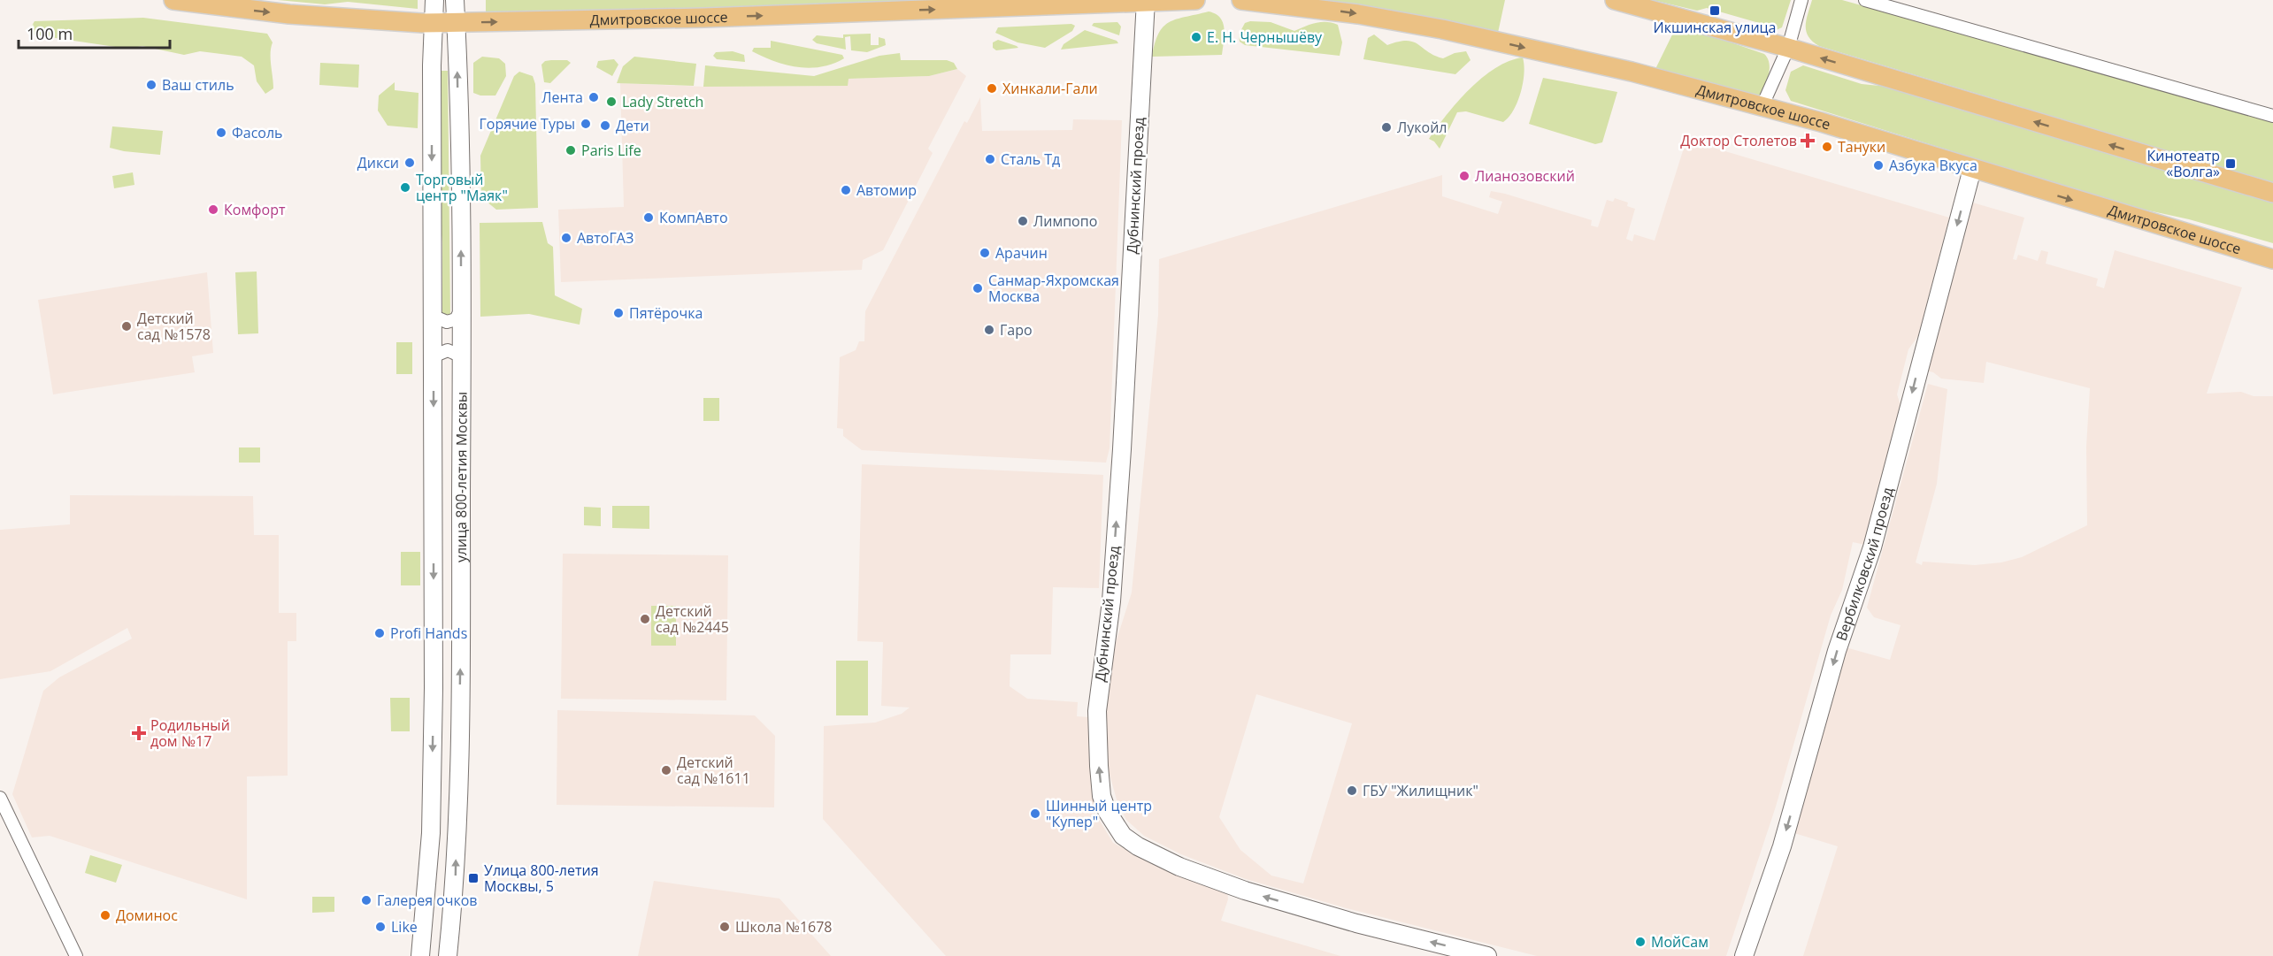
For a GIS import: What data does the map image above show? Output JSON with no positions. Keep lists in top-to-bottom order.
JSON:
{
  "streets": {
    "main road": ["Дмитровское шоссе"],
    "street": ["Дубнинский проезд", "улица 800-летия Москвы", "Вербилковский проезд"]
  },
  "crossings": [
    ["Дмитровское шоссе", "Дубнинский проезд"],
    ["Дмитровское шоссе", "улица 800-летия Москвы"],
    ["Дмитровское шоссе", "Вербилковский проезд"]
  ],
  "one_way": ["Дмитровское шоссе", "Дубнинский проезд", "Вербилковский проезд"],
  "places": {
    "transit": ["Икшинская улица", "Кинотеатр «Волга»", "Улица 800-летия Москвы, 5"],
    "other": [
      "Е. Н. Чернышёву",
      "Ваш стиль",
      "Хинкали-Гали",
      "Лента",
      "Lady Stretch",
      "Горячие Туры",
      "Дети",
      "Лукойл",
      "Фасоль",
      "Тануки",
      "Paris Life",
      "Сталь Тд",
      "Дикси",
      "Азбука Вкуса",
      "Лианозовский",
      "Торговый центр \"Маяк\"",
      "Автомир",
      "Комфорт",
      "КомпАвто",
      "Лимпопо",
      "АвтоГАЗ",
      "Арачин",
      "Санмар-Яхромская Москва",
      "Пятёрочка",
      "Детский сад №1578",
      "Гаро",
      "Детский сад №2445",
      "Profi Hands",
      "Детский сад №1611",
      "ГБУ \"Жилищник\"",
      "Шинный центр \"Купер\"",
      "Галерея очков",
      "Доминос",
      "Like",
      "Школа №1678",
      "МойСам"
    ],
    "health": ["Доктор Столетов", "Родильный дом №17"]
  },
  "scale_bar": "100 m"
}
